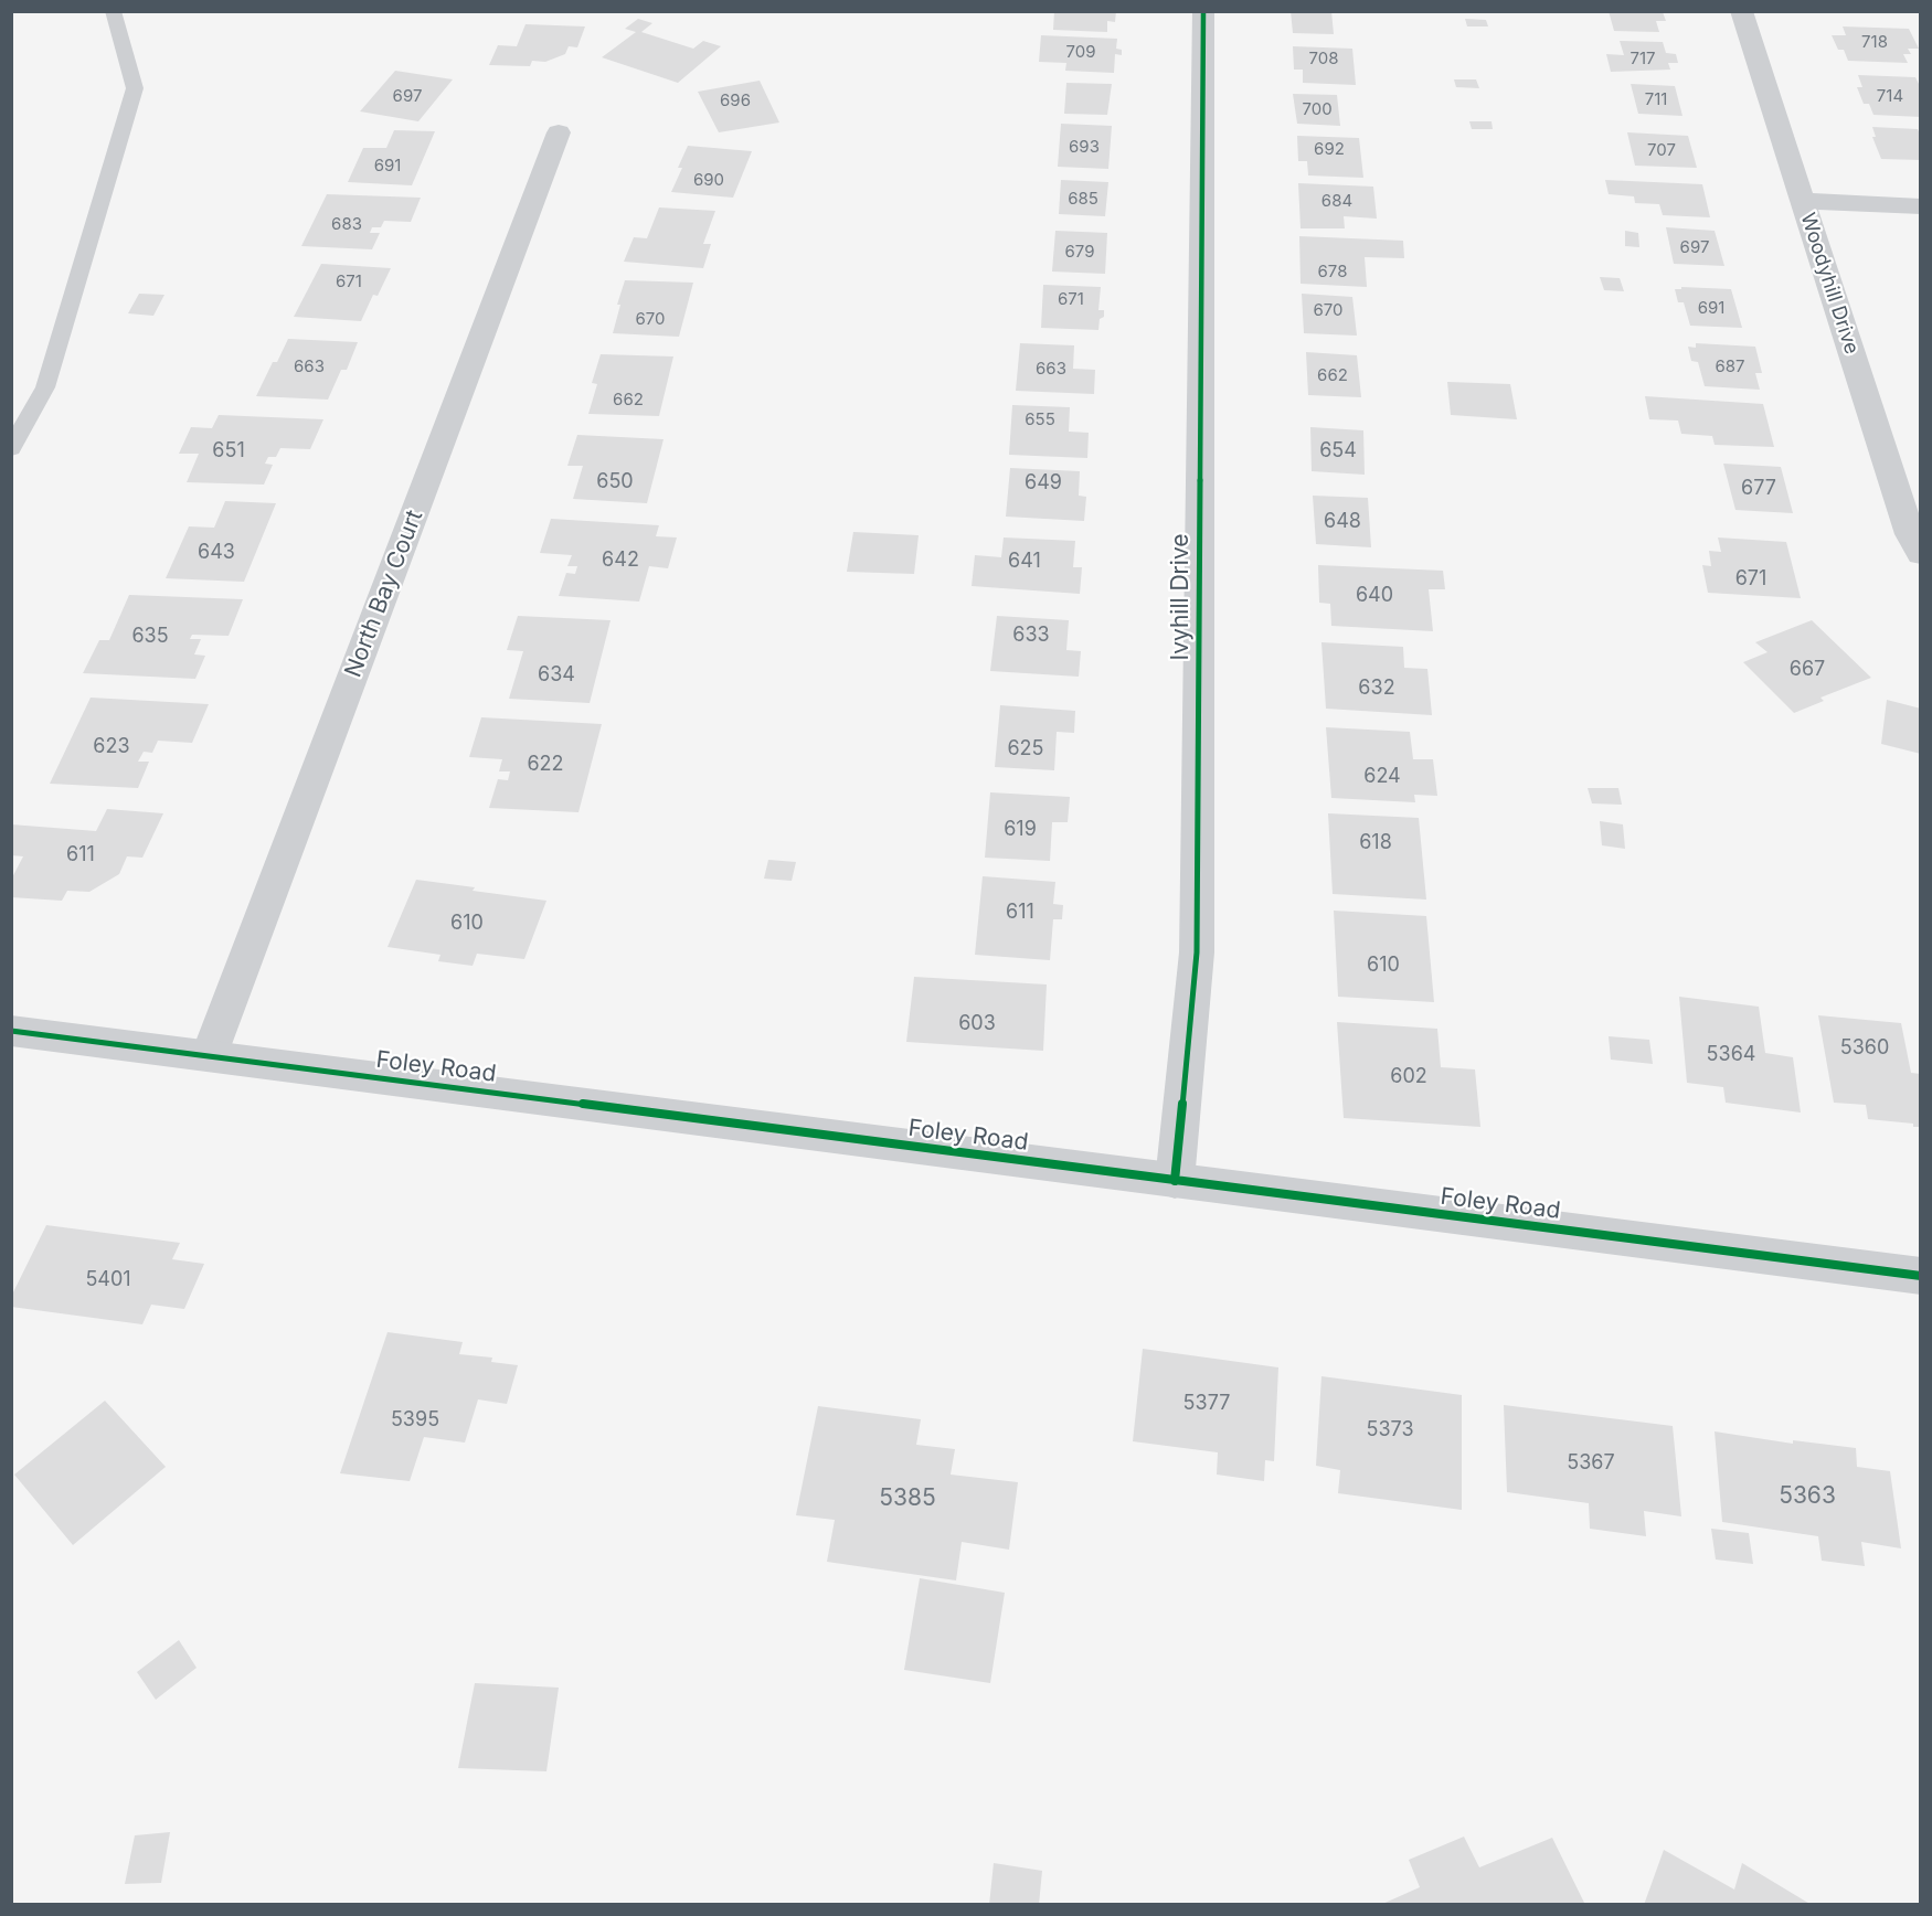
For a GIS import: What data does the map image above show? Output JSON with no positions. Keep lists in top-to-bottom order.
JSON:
{
  "streets": {
    "street": [
      "Woodyhill Drive",
      "North Bay Court",
      "Ivyhill Drive",
      "Foley Road"
    ]
  },
  "crossings": [
    ["North Bay Court", "Foley Road"],
    ["Ivyhill Drive", "Foley Road"]
  ],
  "house_numbers": [
    "718",
    "709",
    "708",
    "717",
    "697",
    "714",
    "711",
    "696",
    "700",
    "693",
    "692",
    "707",
    "691",
    "690",
    "685",
    "684",
    "683",
    "697",
    "679",
    "678",
    "671",
    "671",
    "691",
    "670",
    "670",
    "663",
    "687",
    "663",
    "662",
    "662",
    "655",
    "651",
    "654",
    "650",
    "649",
    "677",
    "648",
    "643",
    "642",
    "641",
    "671",
    "640",
    "633",
    "635",
    "667",
    "634",
    "632",
    "623",
    "625",
    "622",
    "624",
    "619",
    "618",
    "611",
    "611",
    "610",
    "610",
    "603",
    "5360",
    "5364",
    "602",
    "5401",
    "5377",
    "5395",
    "5373",
    "5367",
    "5363",
    "5385"
  ]
}
